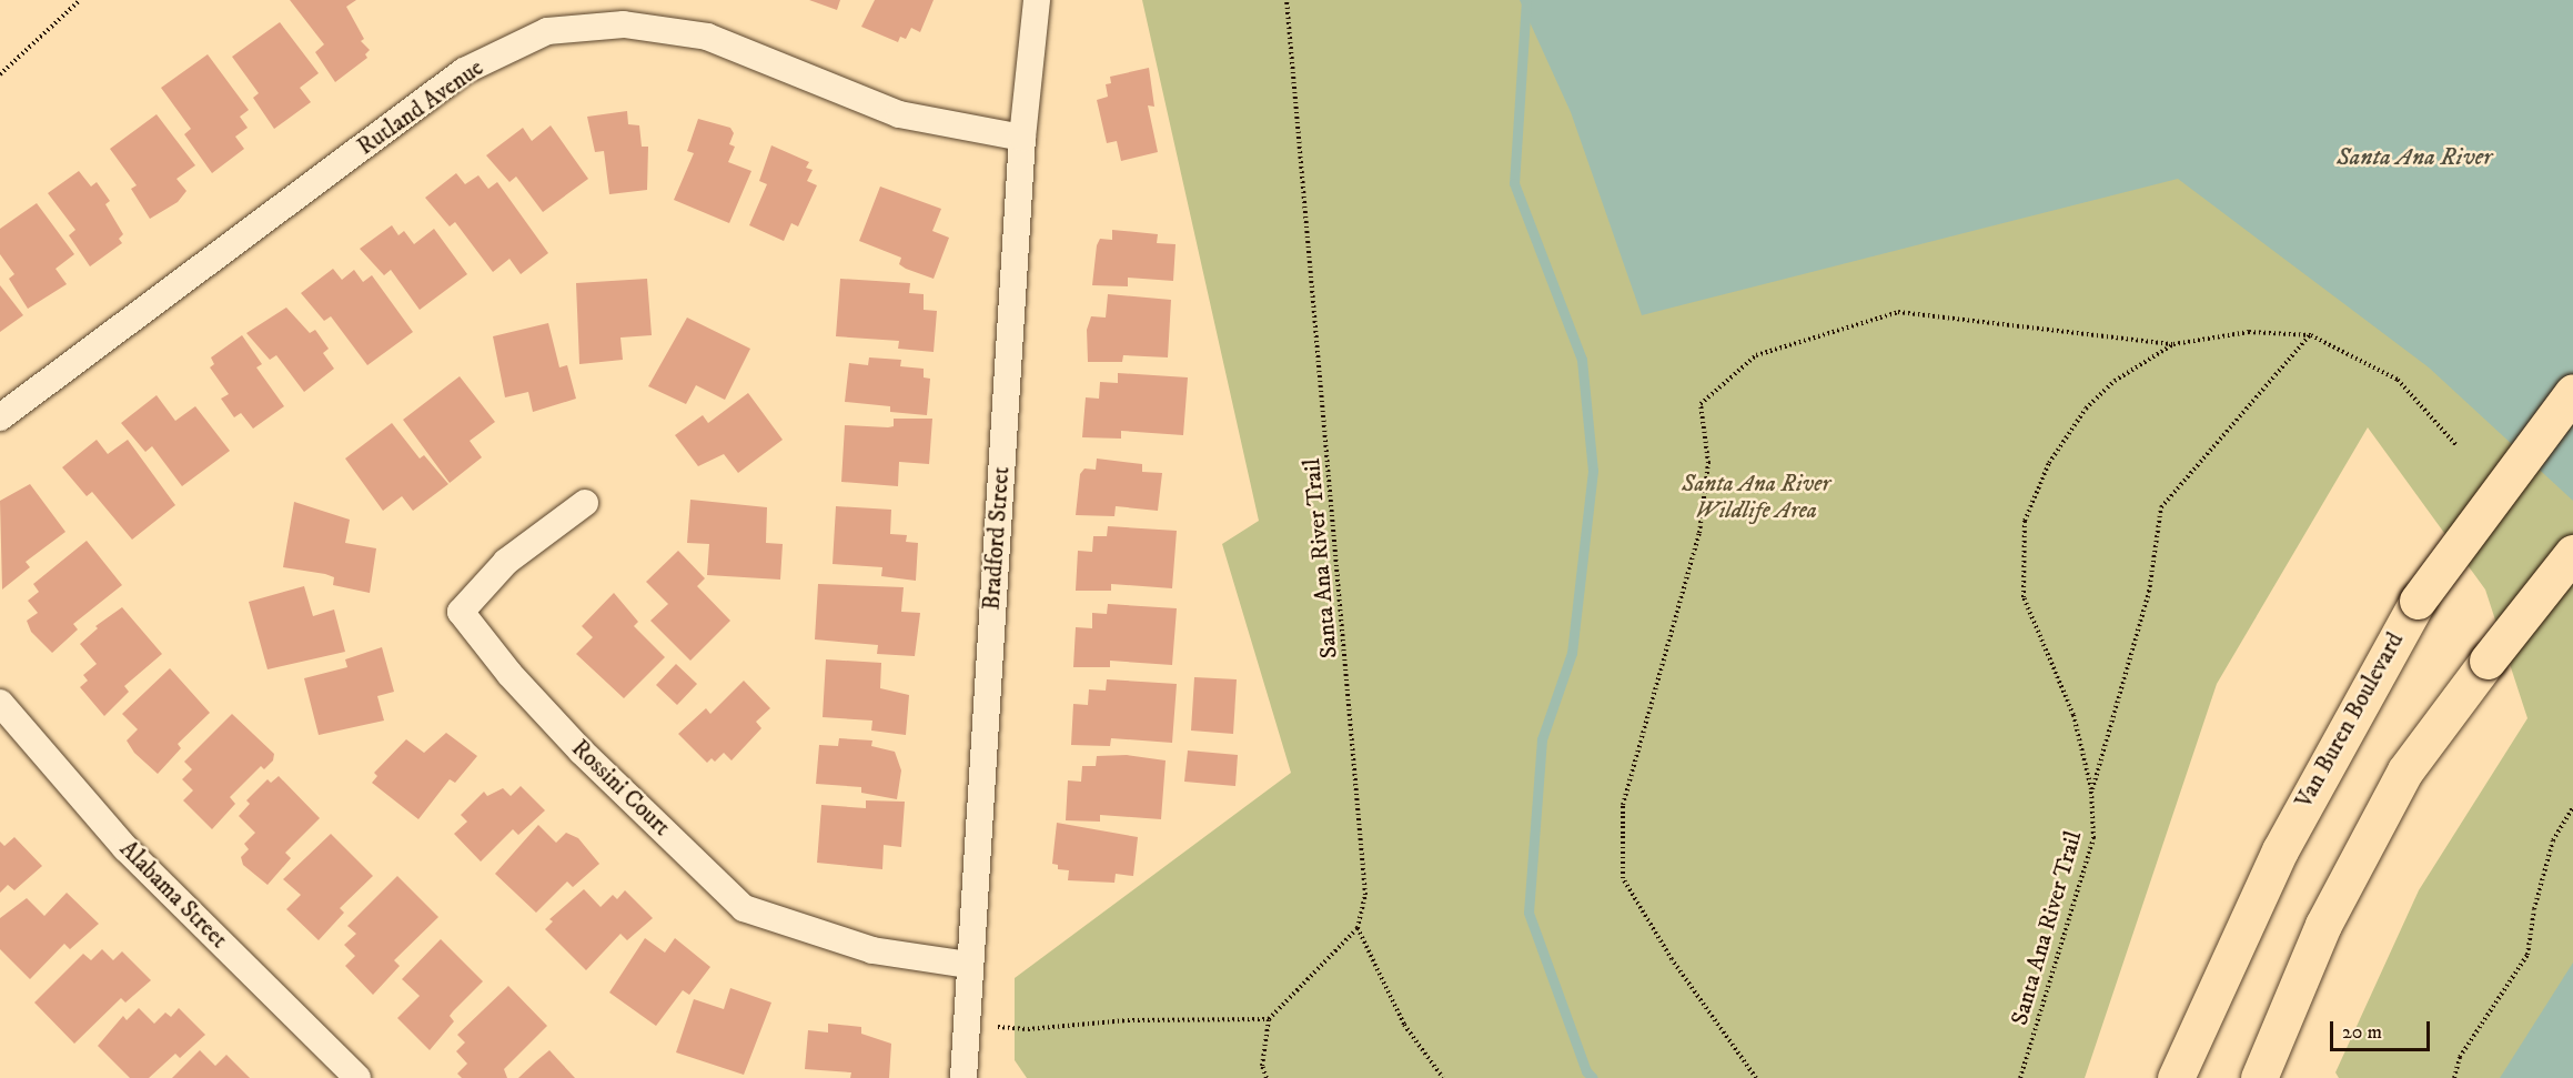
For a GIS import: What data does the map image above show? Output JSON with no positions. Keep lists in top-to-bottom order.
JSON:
{
  "streets": {
    "main road": ["Van Buren Boulevard"],
    "street": [
      "Rutland Avenue",
      "Bradford Street",
      "Rossini Court",
      "Alabama Street"
    ],
    "path": ["Santa Ana River Trail"]
  },
  "crossings": [
    ["Rutland Avenue", "Bradford Street"],
    ["Bradford Street", "Rossini Court"]
  ],
  "water": ["Santa Ana River"],
  "parks": ["Santa Ana River Wildlife Area"],
  "scale_bar": "20 m"
}
